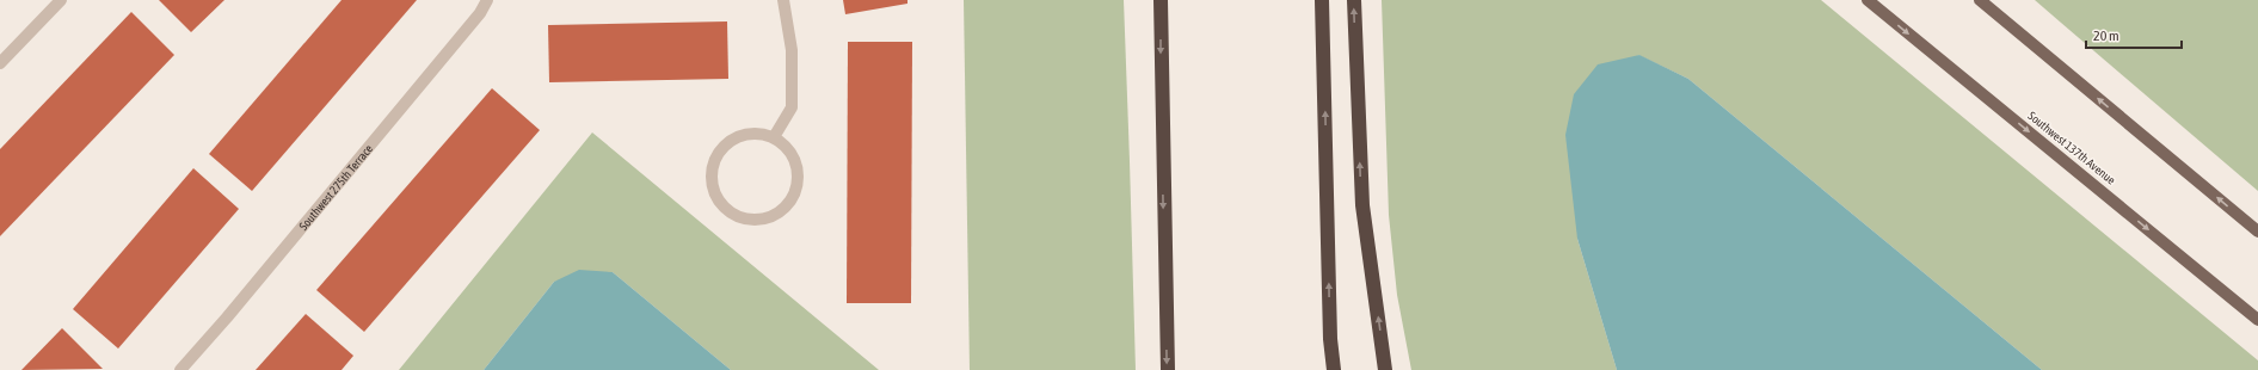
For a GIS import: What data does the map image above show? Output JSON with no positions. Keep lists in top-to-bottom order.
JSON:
{
  "streets": {
    "main road": ["Southwest 137th Avenue"],
    "street": ["Southwest 275th Terrace"]
  },
  "scale_bar": "20 m"
}
